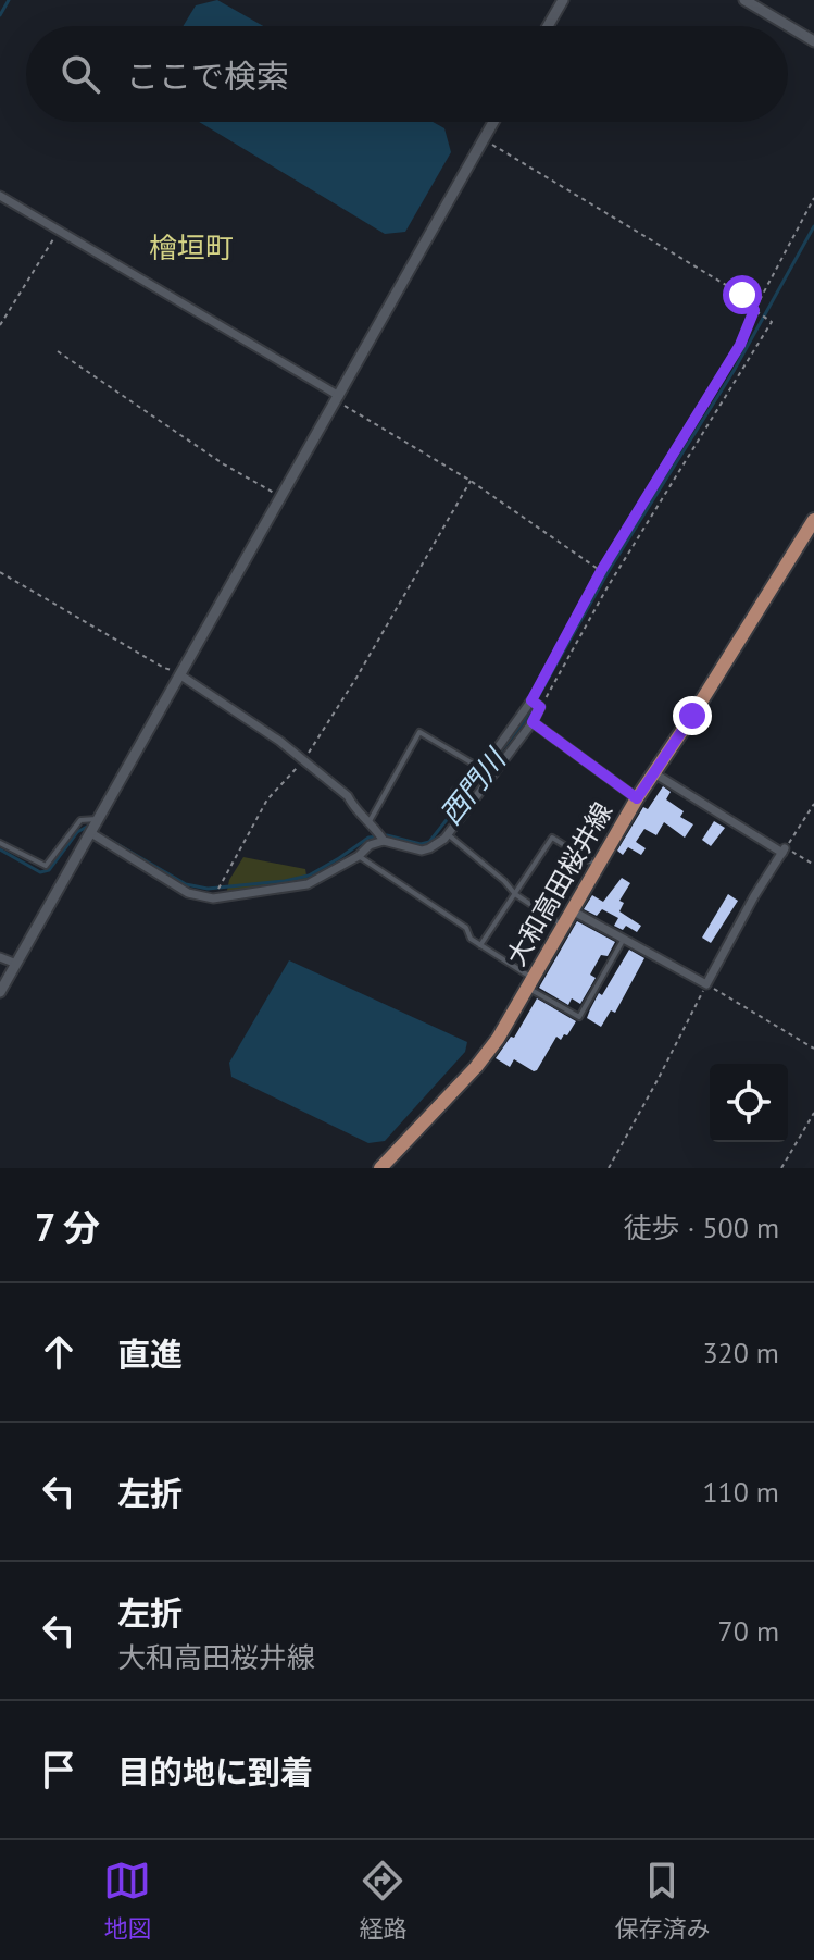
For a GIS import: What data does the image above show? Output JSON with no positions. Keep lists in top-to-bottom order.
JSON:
{
  "streets": {
    "main road": ["大和高田桜井線"]
  },
  "districts": ["檜垣町"],
  "water": ["西門川"],
  "page": {
    "search": "ここで検索",
    "heading": ["7 分", "徒歩 · 500 m"],
    "list": [
      ["直進", "320 m"],
      ["左折", "110 m"],
      ["左折", "大和高田桜井線", "70 m"],
      "目的地に到着"
    ],
    "nav": ["地図", "経路", "保存済み"]
  }
}
